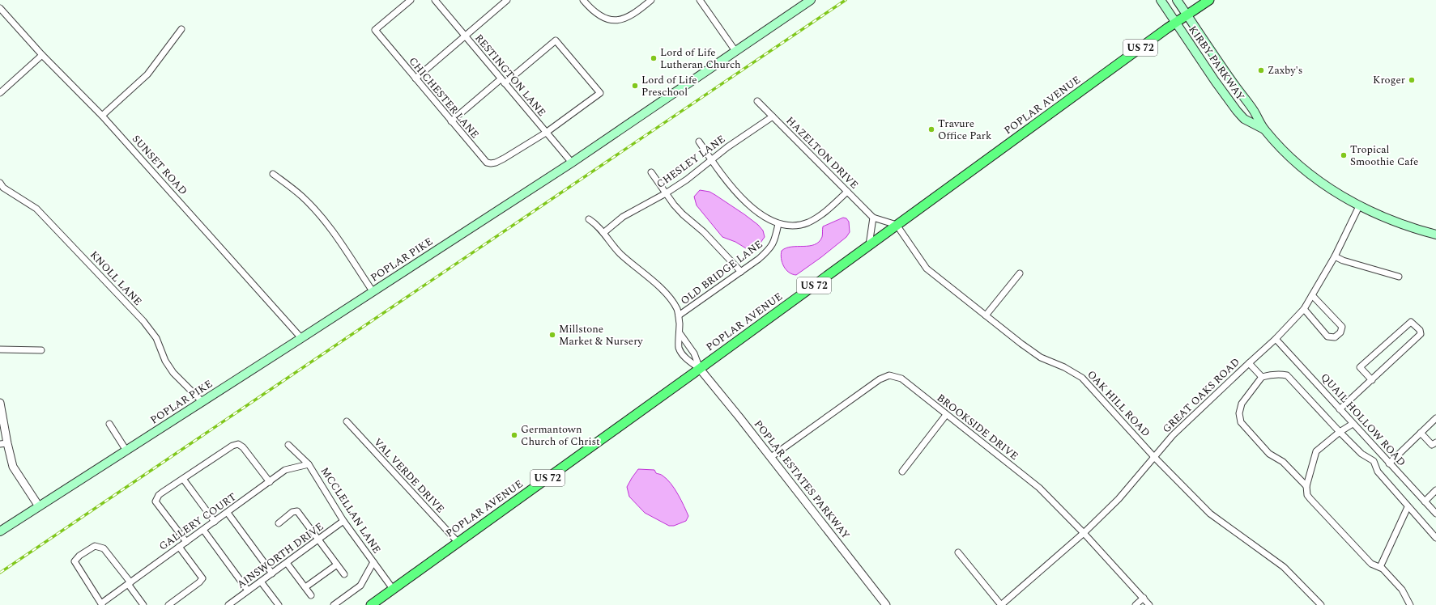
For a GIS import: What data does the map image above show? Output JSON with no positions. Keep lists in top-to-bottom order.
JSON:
{
  "streets": {
    "main road": [
      "US 72",
      "KIRBY PARKWAY",
      "POPLAR AVENUE",
      "POPLAR PIKE"
    ],
    "street": [
      "RESTINGTON LANE",
      "CHICHESTER LANE",
      "HAZELTON DRIVE",
      "CHESLEY LANE",
      "SUNSET ROAD",
      "OLD BRIDGE LANE",
      "KNOLL LANE",
      "GREAT OAKS ROAD",
      "OAK HILL ROAD",
      "QUAIL HOLLOW ROAD",
      "BROOKSIDE DRIVE",
      "VAL VERDE DRIVE",
      "POPLAR ESTATES PARKWAY",
      "MCCLELLAN LANE",
      "GALLERY COURT",
      "AINSWORTH DRIVE"
    ]
  },
  "crossings": [
    ["KIRBY PARKWAY", "POPLAR AVENUE"],
    ["KIRBY PARKWAY", "GREAT OAKS ROAD"],
    ["RESTINGTON LANE", "CHICHESTER LANE"],
    ["RESTINGTON LANE", "POPLAR PIKE"],
    ["POPLAR AVENUE", "HAZELTON DRIVE"],
    ["POPLAR AVENUE", "OAK HILL ROAD"],
    ["POPLAR AVENUE", "VAL VERDE DRIVE"],
    ["POPLAR AVENUE", "POPLAR ESTATES PARKWAY"],
    ["POPLAR AVENUE", "MCCLELLAN LANE"],
    ["HAZELTON DRIVE", "CHESLEY LANE"],
    ["HAZELTON DRIVE", "OAK HILL ROAD"],
    ["SUNSET ROAD", "POPLAR PIKE"],
    ["POPLAR PIKE", "KNOLL LANE"],
    ["GREAT OAKS ROAD", "OAK HILL ROAD"],
    ["GREAT OAKS ROAD", "QUAIL HOLLOW ROAD"],
    ["GREAT OAKS ROAD", "BROOKSIDE DRIVE"],
    ["BROOKSIDE DRIVE", "POPLAR ESTATES PARKWAY"],
    ["MCCLELLAN LANE", "GALLERY COURT"],
    ["MCCLELLAN LANE", "AINSWORTH DRIVE"]
  ],
  "places": [
    "Lord of Life Lutheran Church",
    "Zaxby's",
    "Kroger",
    "Lord of Life Preschool",
    "Travure Office Park",
    "Tropical Smoothie Cafe",
    "Millstone Market & Nursery",
    "Germantown Church of Christ"
  ]
}
